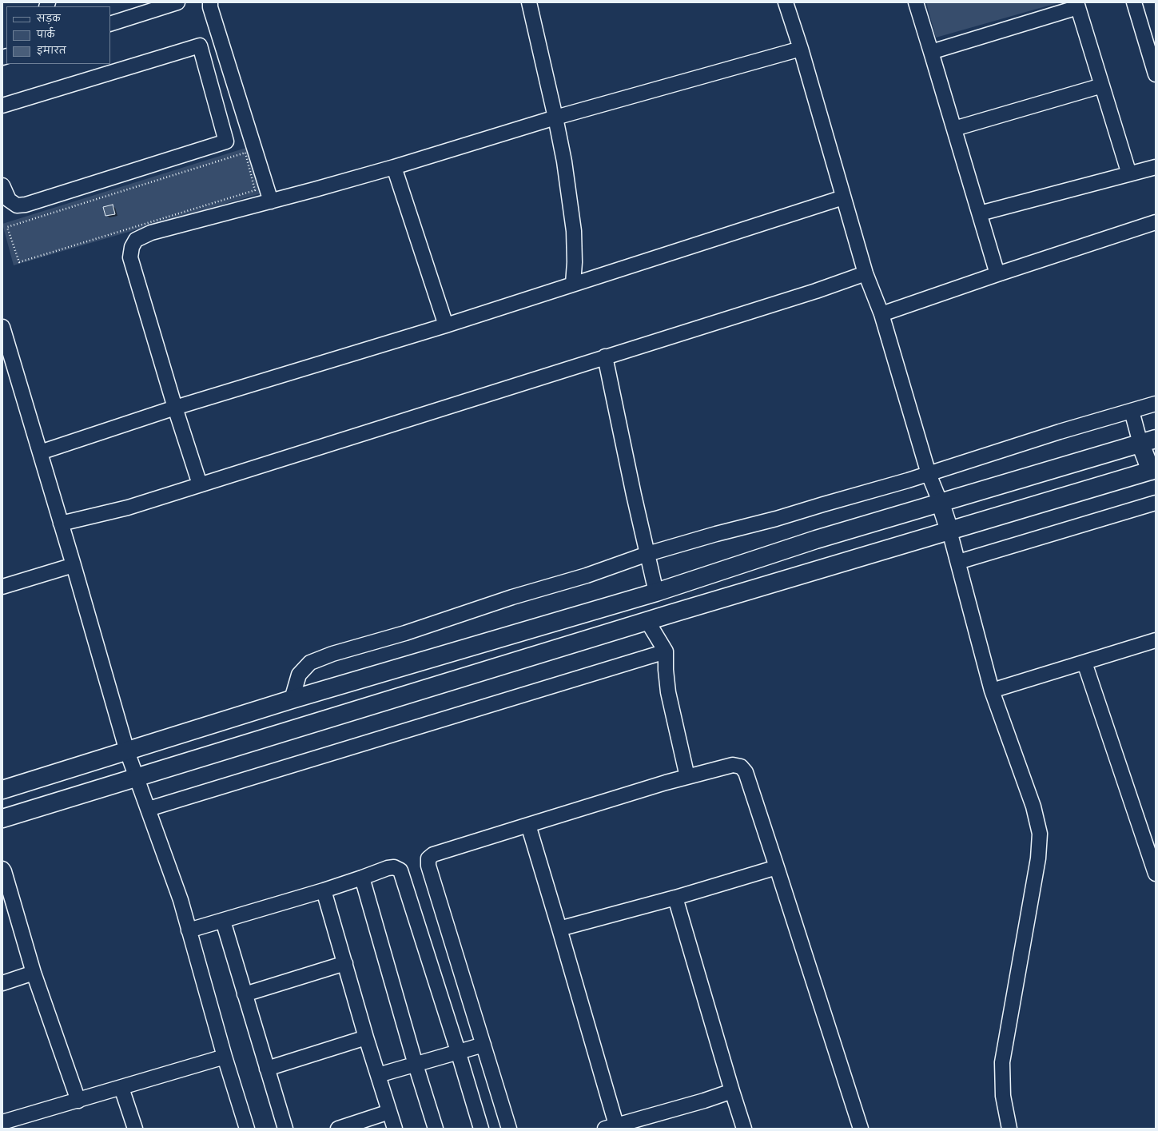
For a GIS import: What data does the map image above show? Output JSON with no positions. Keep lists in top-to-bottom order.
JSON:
{
  "legend": ["सड़क", "पार्क", "इमारत"]
}
